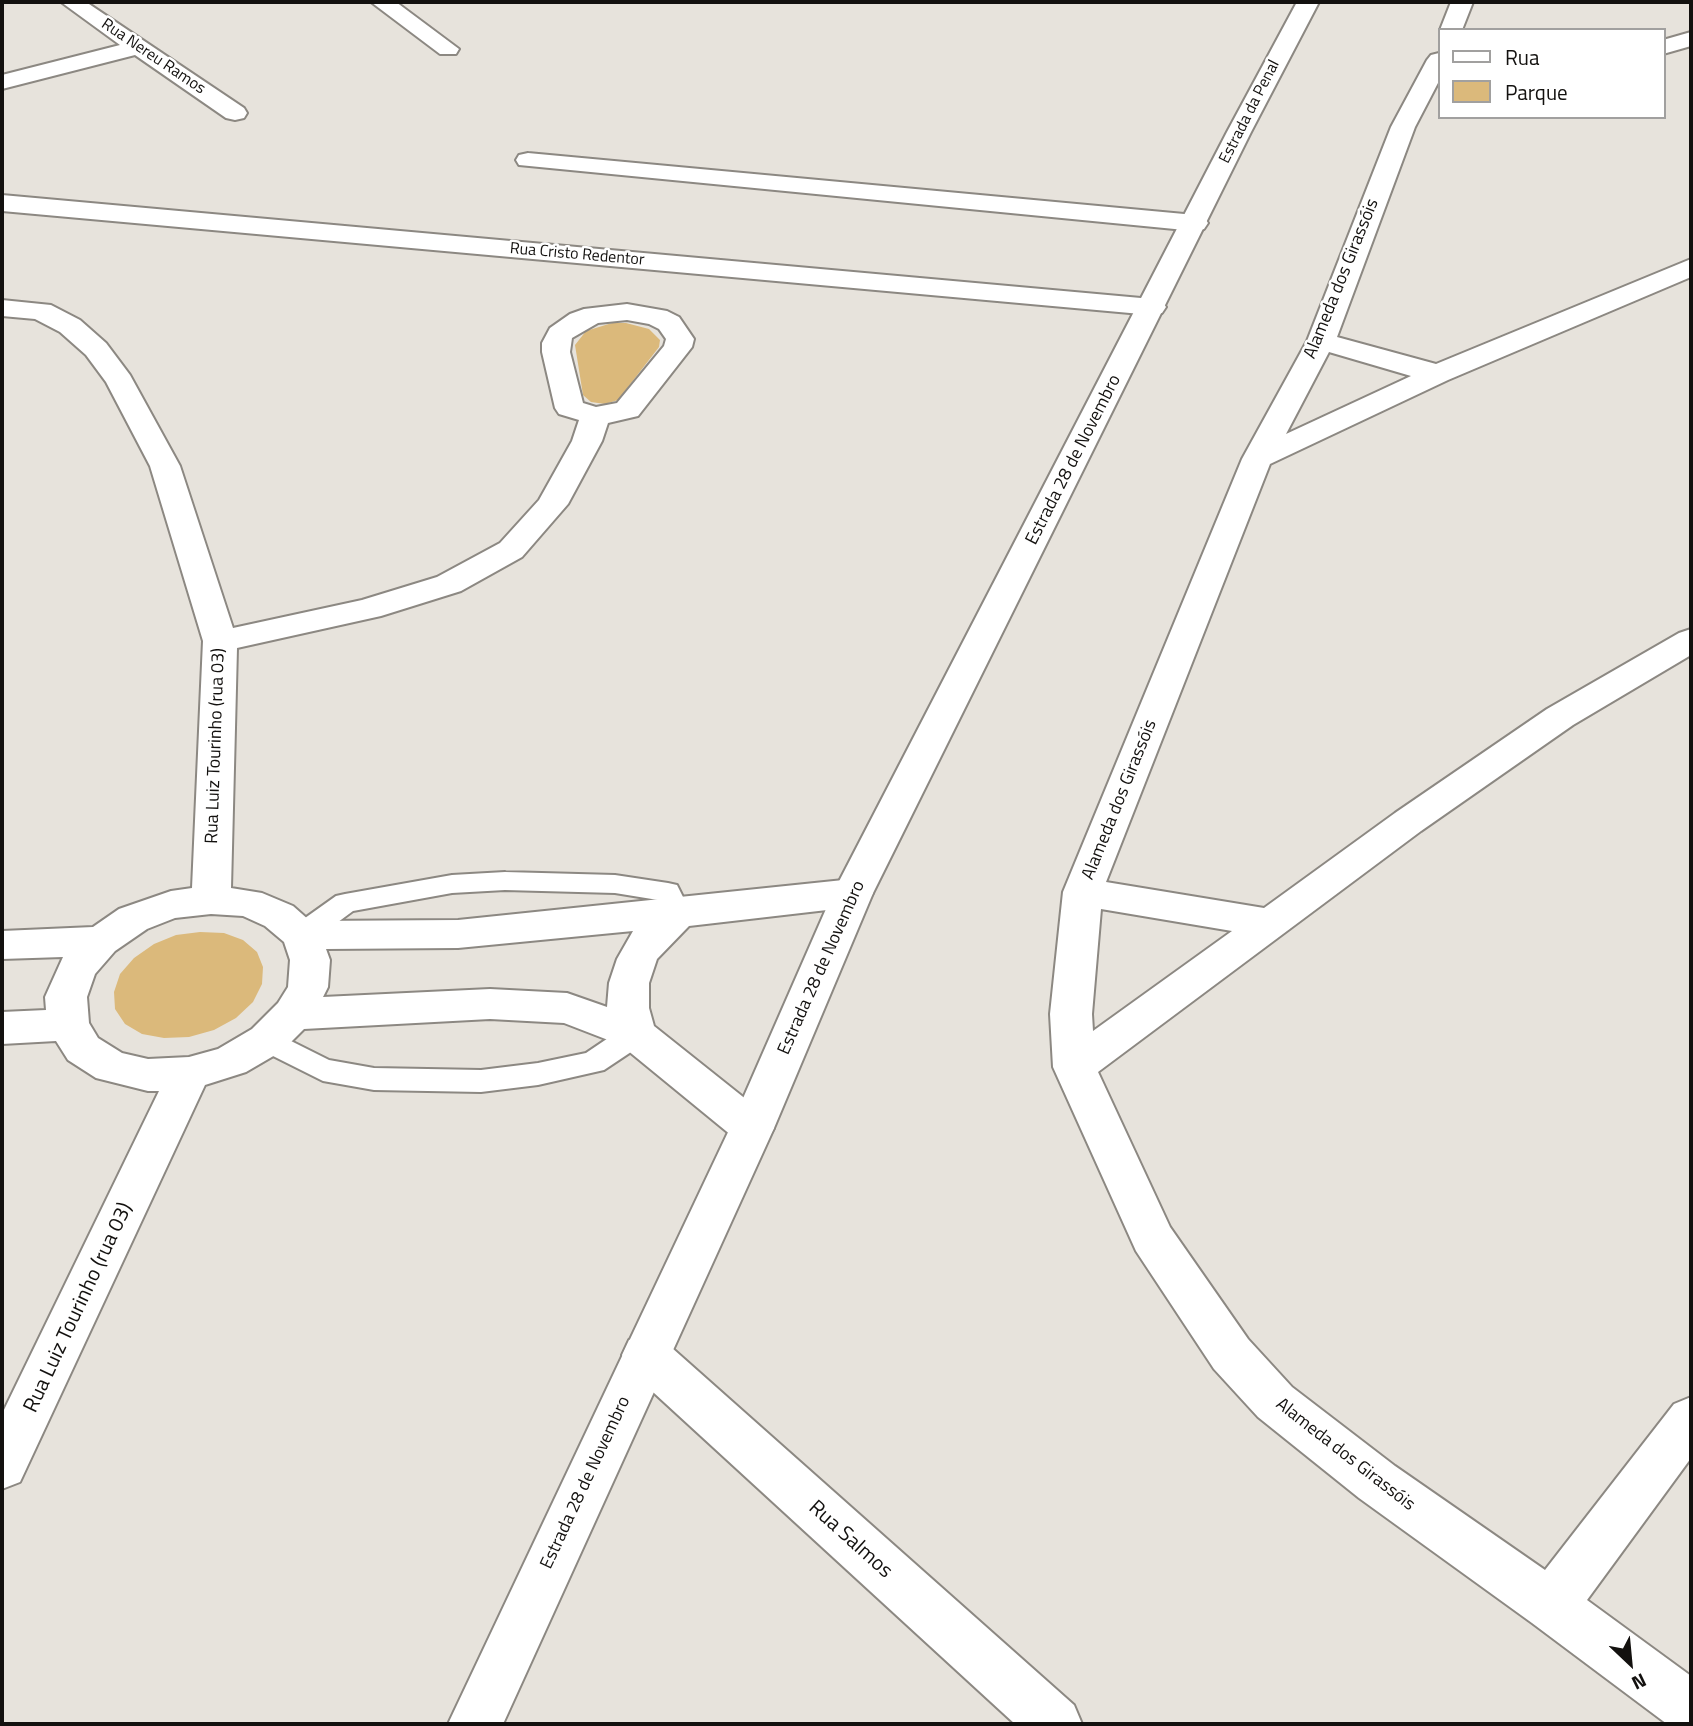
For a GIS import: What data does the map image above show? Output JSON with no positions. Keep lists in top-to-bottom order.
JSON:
{
  "streets": {
    "street": [
      "Rua Nereu Ramos",
      "Estrada da Penal",
      "Rua Cristo Redentor",
      "Alameda dos Girassóis",
      "Estrada 28 de Novembro",
      "Rua Luiz Tourinho (rua 03)",
      "Rua Salmos"
    ]
  },
  "crossings": [
    ["Estrada da Penal", "Estrada 28 de Novembro"],
    ["Rua Cristo Redentor", "Estrada 28 de Novembro"],
    ["Estrada 28 de Novembro", "Rua Salmos"]
  ],
  "legend": ["Rua", "Parque"],
  "north": "bottom right"
}
